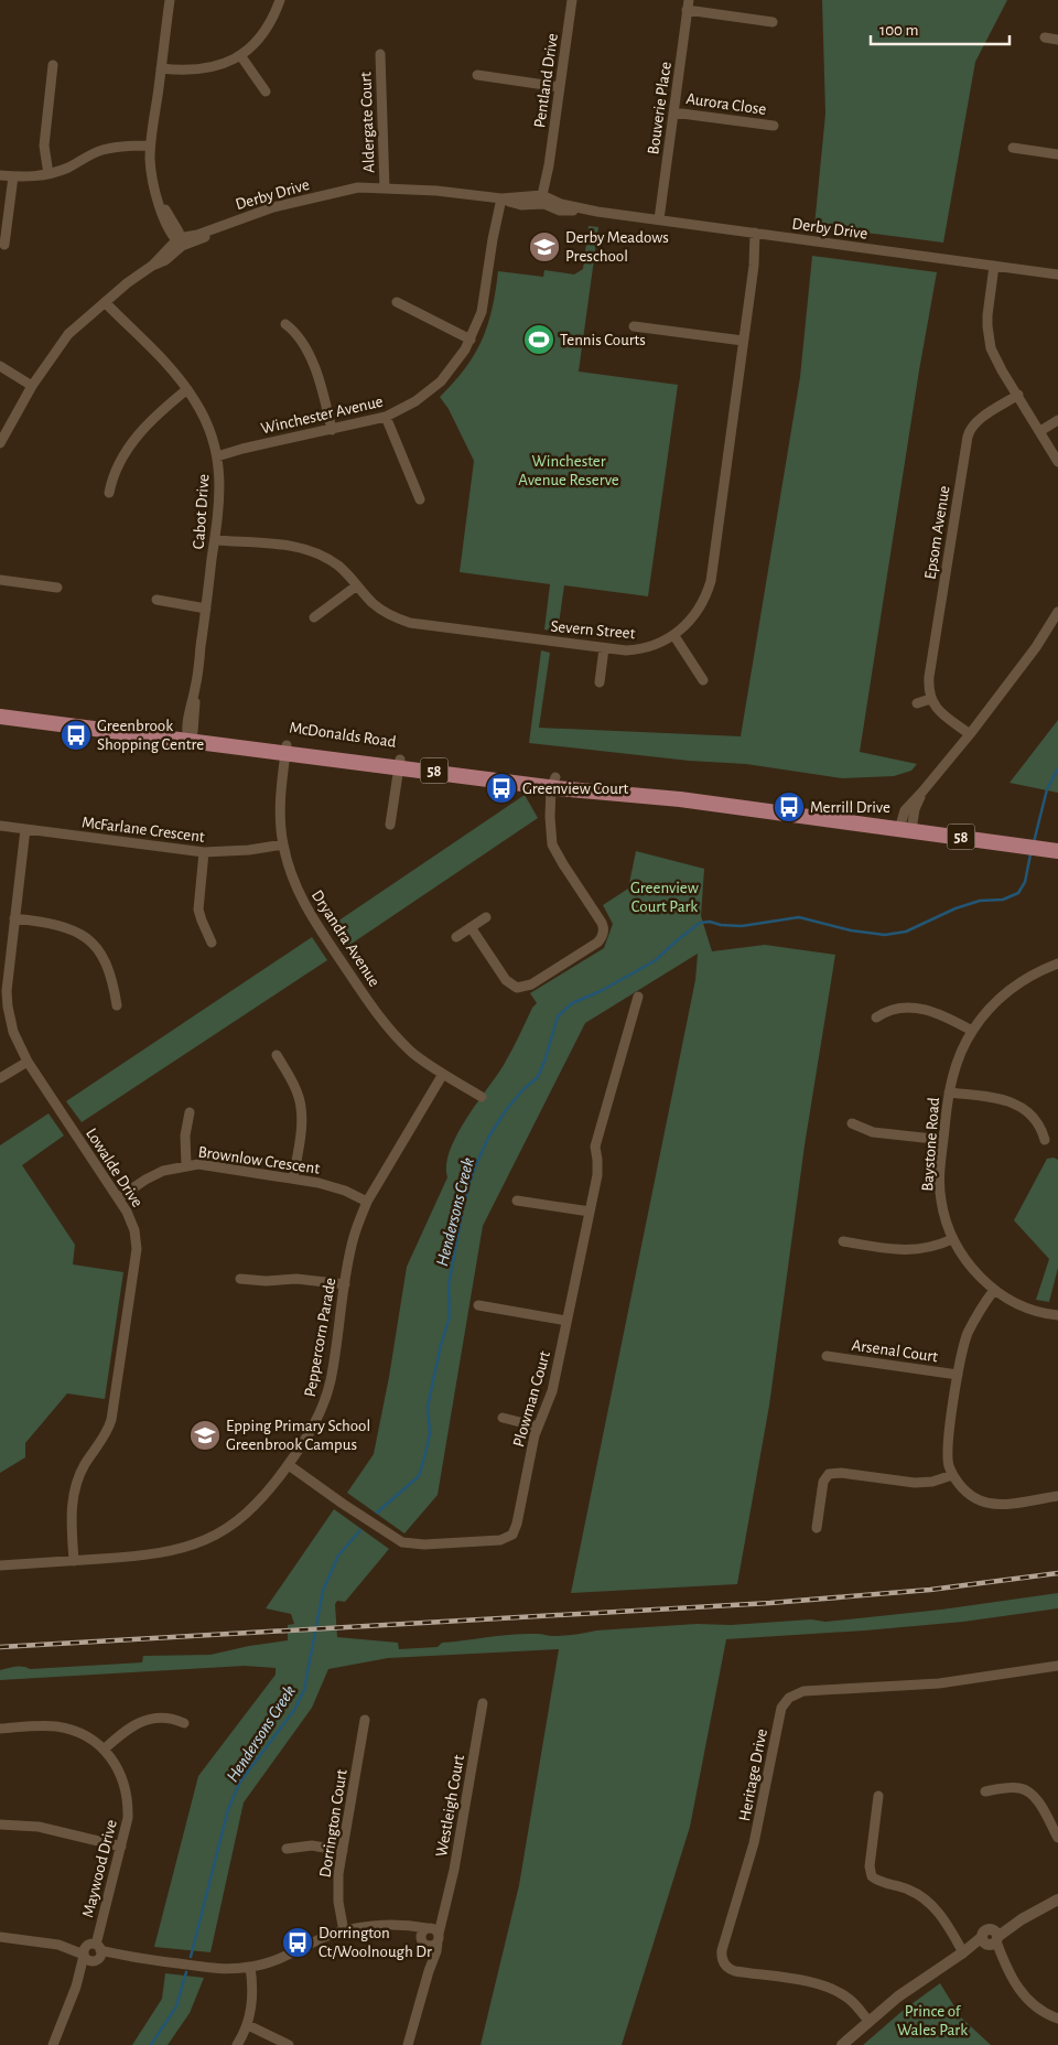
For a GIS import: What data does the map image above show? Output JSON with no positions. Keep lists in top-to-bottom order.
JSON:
{
  "streets": {
    "main road": ["McDonalds Road", "58"],
    "street": [
      "Pentland Drive",
      "Aurora Close",
      "Bouverie Place",
      "Aldergate Court",
      "Derby Drive",
      "Winchester Avenue",
      "Cabot Drive",
      "Epsom Avenue",
      "Severn Street",
      "McFarlane Crescent",
      "Dryandra Avenue",
      "Baystone Road",
      "Brownlow Crescent",
      "Lowalde Drive",
      "Peppercorn Parade",
      "Arsenal Court",
      "Plowman Court",
      "Heritage Drive",
      "Westleigh Court",
      "Dorrington Court",
      "Maywood Drive"
    ]
  },
  "crossings": [
    ["Pentland Drive", "Derby Drive"],
    ["Aurora Close", "Bouverie Place"],
    ["Bouverie Place", "Derby Drive"],
    ["Aldergate Court", "Derby Drive"],
    ["Derby Drive", "Winchester Avenue"],
    ["Derby Drive", "Cabot Drive"],
    ["Derby Drive", "Severn Street"],
    ["Winchester Avenue", "Cabot Drive"],
    ["Cabot Drive", "Severn Street"],
    ["Cabot Drive", "McDonalds Road"],
    ["McDonalds Road", "Dryandra Avenue"],
    ["McFarlane Crescent", "Dryandra Avenue"],
    ["McFarlane Crescent", "Lowalde Drive"],
    ["Dryandra Avenue", "Peppercorn Parade"],
    ["Brownlow Crescent", "Lowalde Drive"],
    ["Brownlow Crescent", "Peppercorn Parade"],
    ["Lowalde Drive", "Peppercorn Parade"],
    ["Peppercorn Parade", "Plowman Court"]
  ],
  "water": ["Hendersons Creek"],
  "parks": ["Winchester Avenue Reserve", "Greenview Court Park", "Prince of Wales Park"],
  "places": {
    "school or university": ["Derby Meadows Preschool", "Epping Primary School Greenbrook Campus"],
    "sports": ["Tennis Courts"],
    "bus stop": [
      "Greenbrook Shopping Centre",
      "Greenview Court",
      "Merrill Drive",
      "Dorrington Ct/Woolnough Dr"
    ]
  },
  "scale_bar": "100 m"
}
